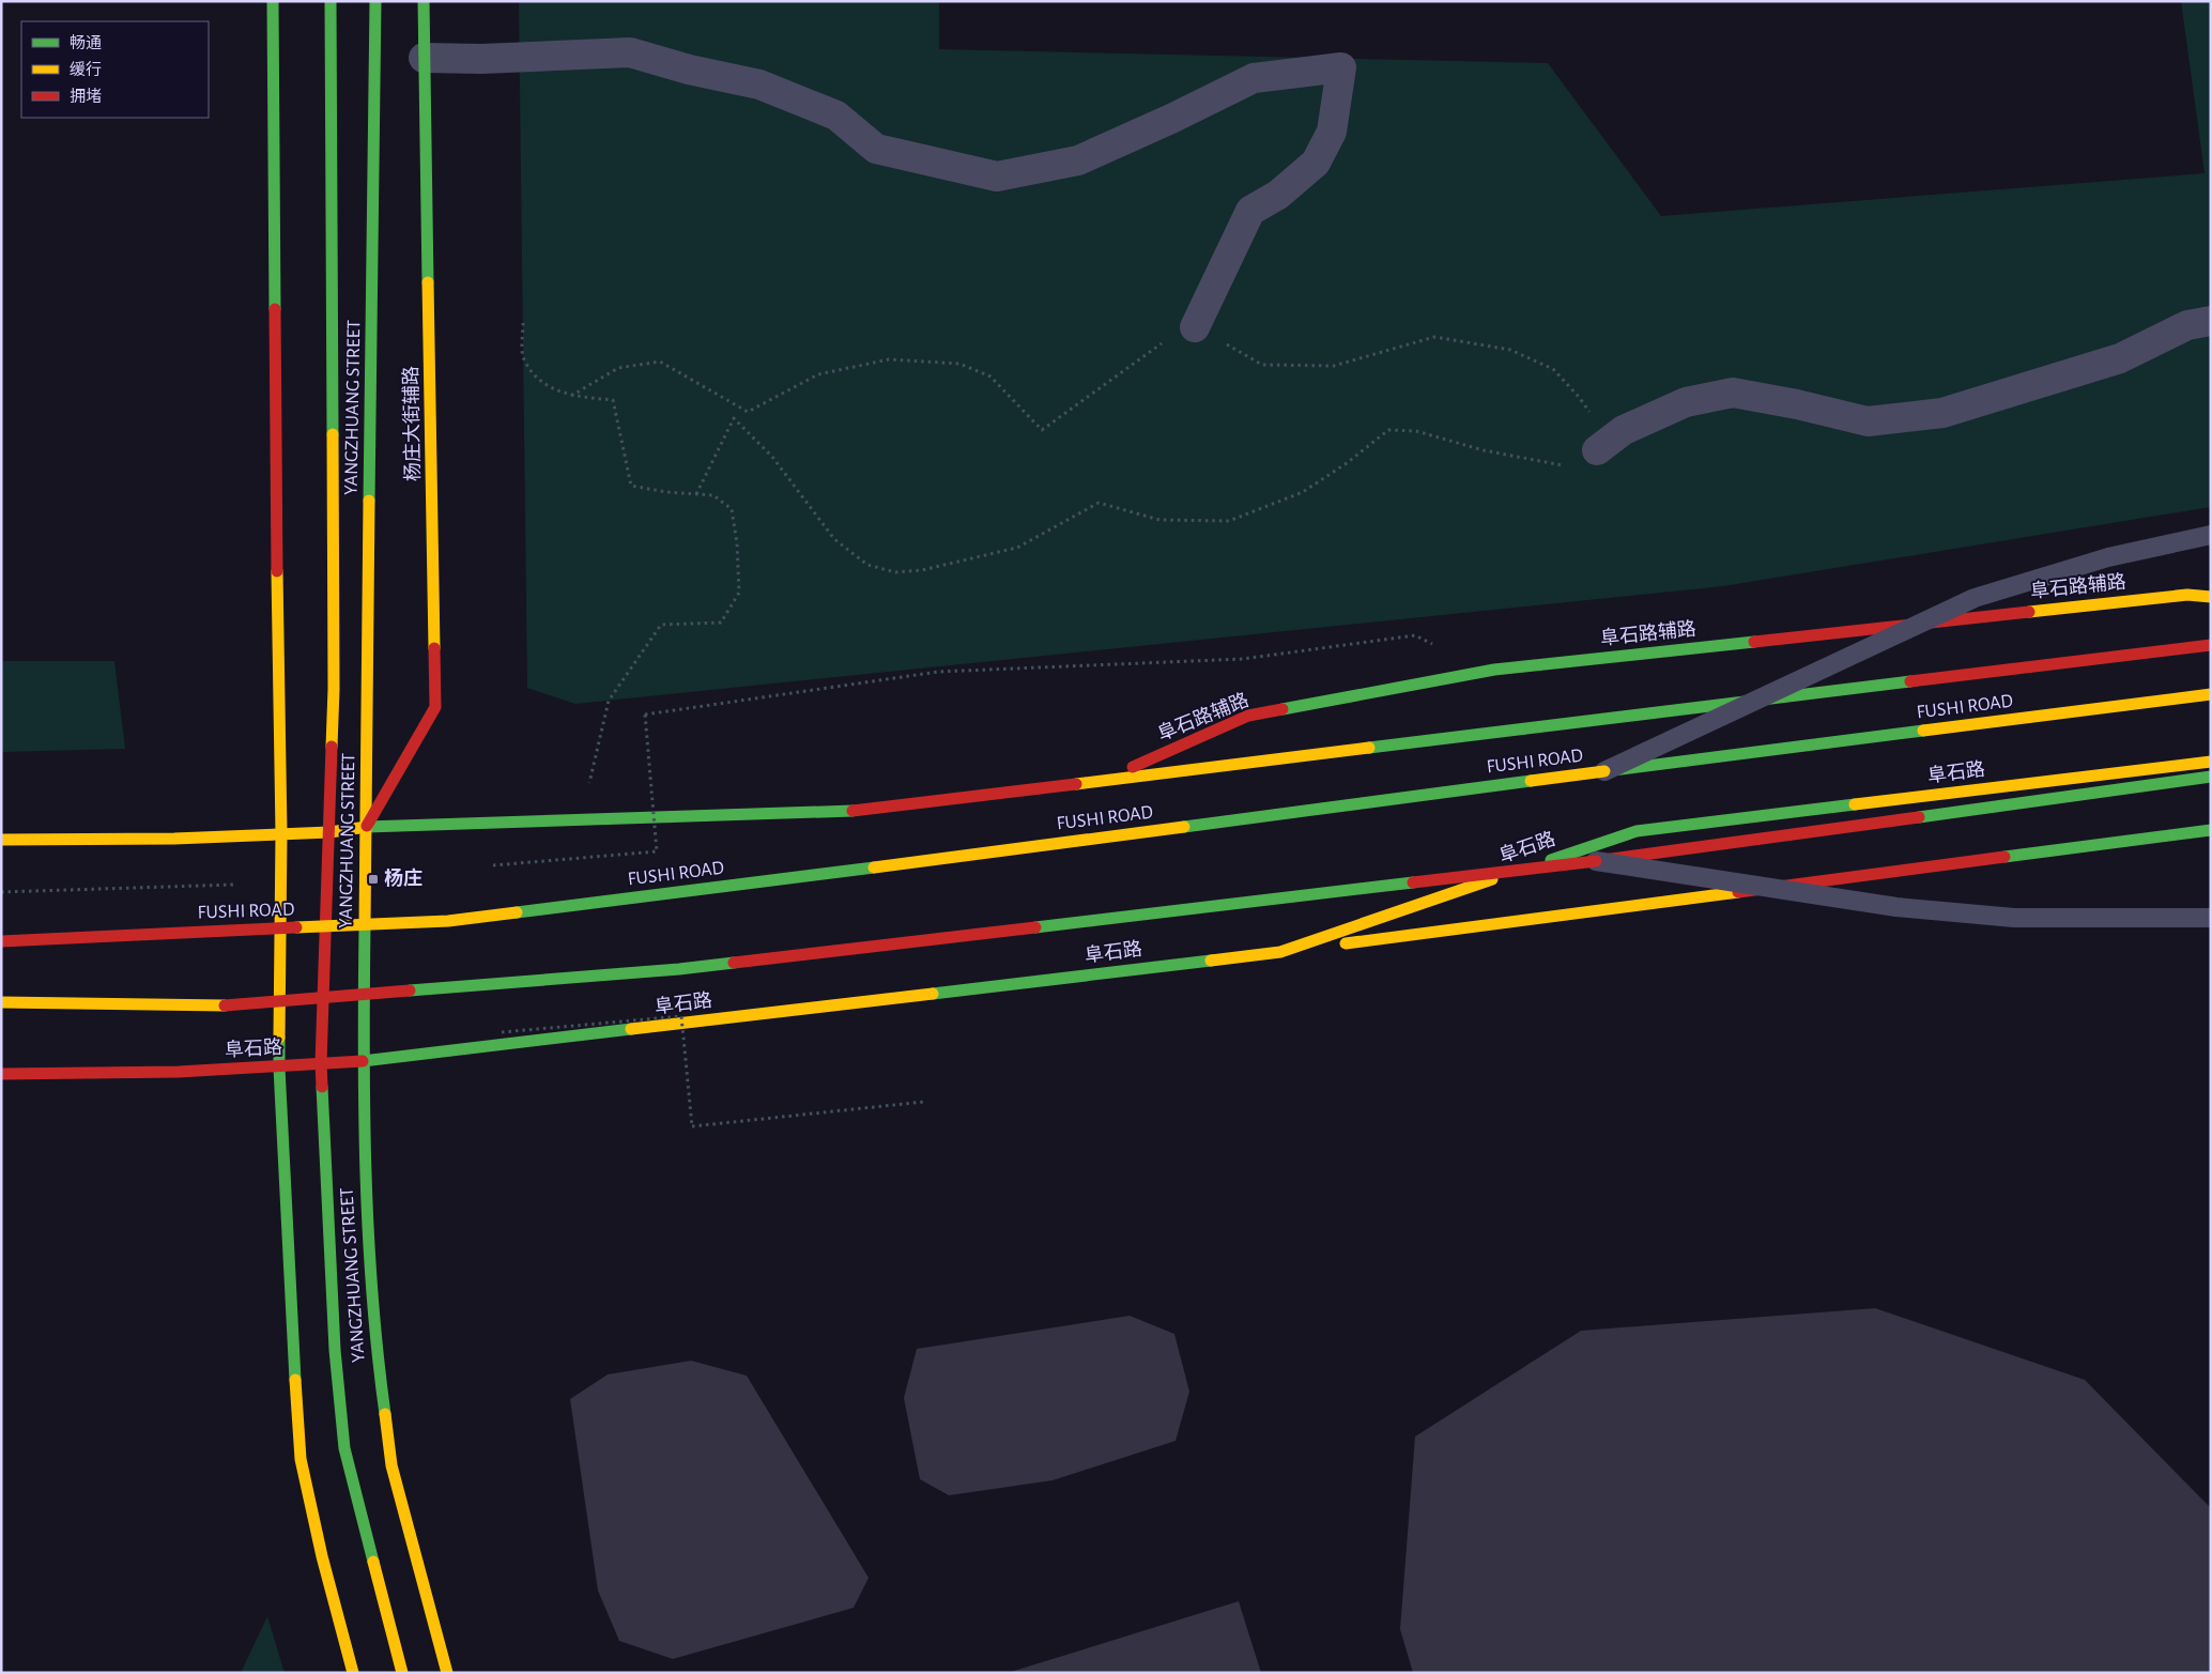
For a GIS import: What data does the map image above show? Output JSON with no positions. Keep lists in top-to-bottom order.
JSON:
{
  "streets": {
    "main road": [
      "YANGZHUANG STREET",
      "杨庄大街辅路",
      "阜石路辅路",
      "FUSHI ROAD",
      "阜石路"
    ]
  },
  "crossings": [
    ["YANGZHUANG STREET", "杨庄大街辅路"],
    ["YANGZHUANG STREET", "阜石路"]
  ],
  "places": {
    "transit": ["杨庄"]
  },
  "legend": ["畅通", "缓行", "拥堵"]
}
